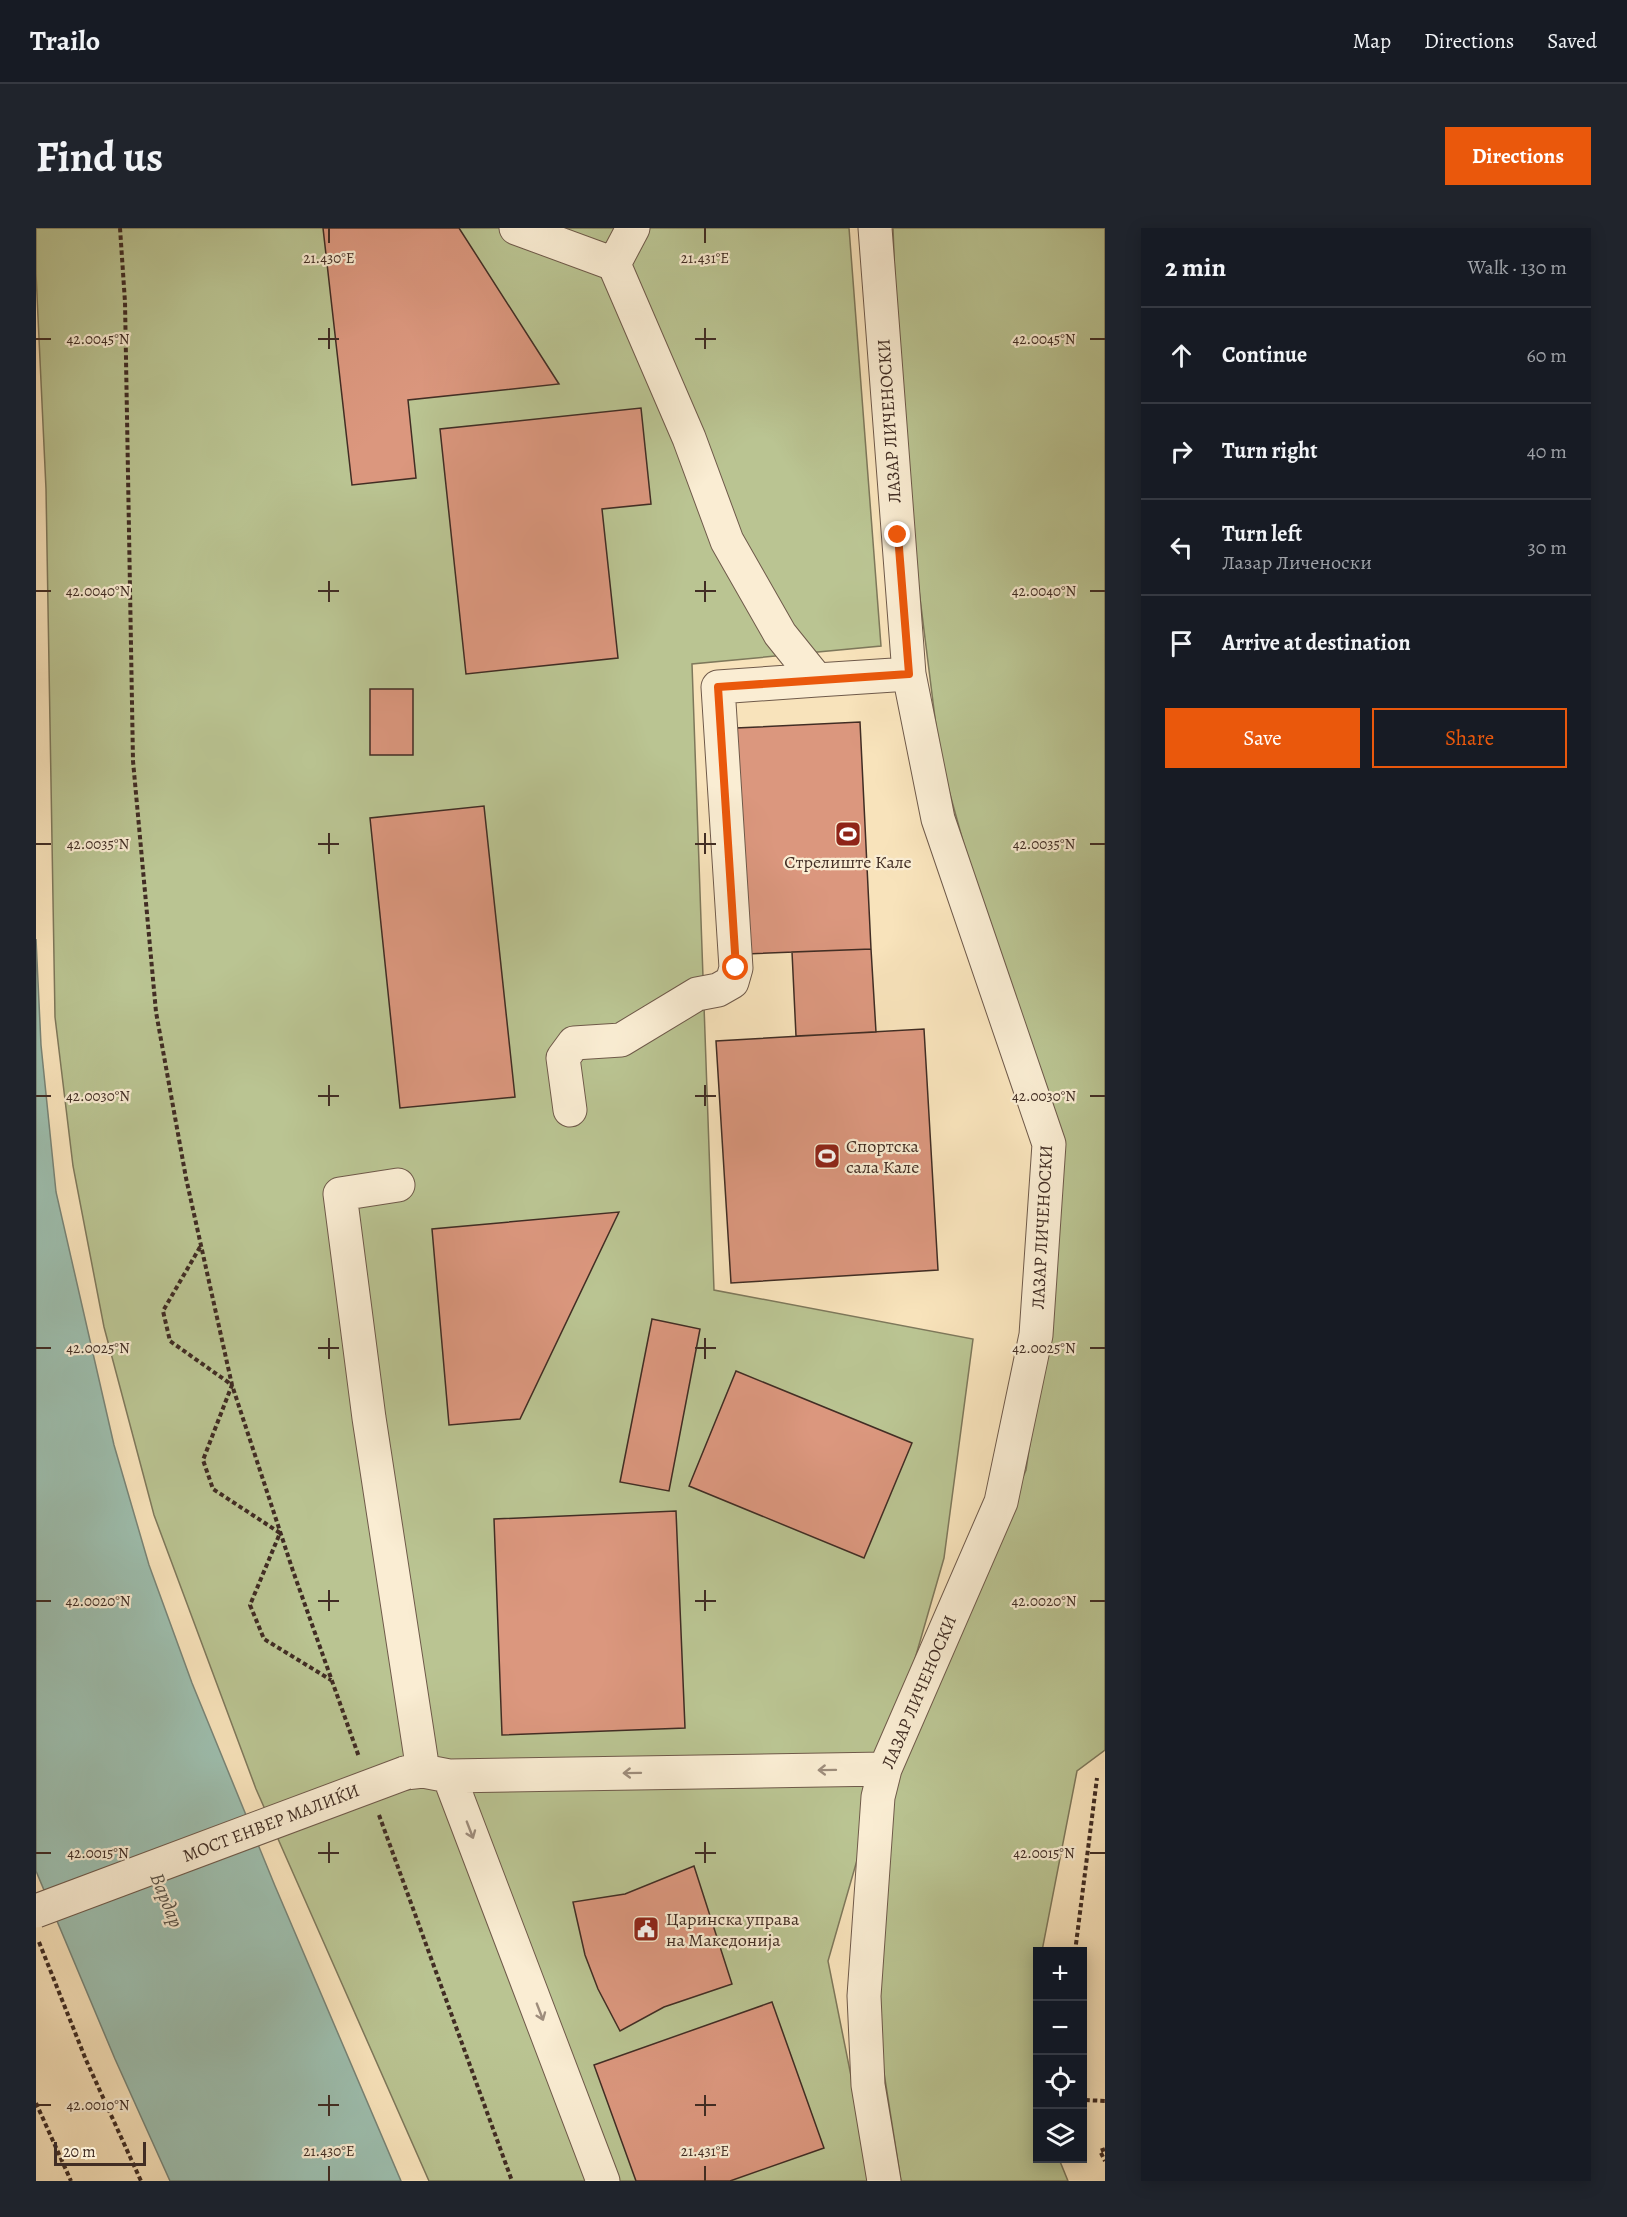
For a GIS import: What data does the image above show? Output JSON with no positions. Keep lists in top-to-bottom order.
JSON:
{
  "streets": {
    "street": ["ЛАЗАР ЛИЧЕНОСКИ", "МОСТ ЕНВЕР МАЛИЌИ"]
  },
  "crossings": [
    ["ЛАЗАР ЛИЧЕНОСКИ", "МОСТ ЕНВЕР МАЛИЌИ"]
  ],
  "one_way": ["МОСТ ЕНВЕР МАЛИЌИ"],
  "water": ["Вардар"],
  "places": {
    "sports": ["Стрелиште Кале", "Спортска сала Кале"],
    "public building": ["Царинска управа на Македонија"]
  },
  "scale_bar": "20 m",
  "page": {
    "header": "Trailo",
    "nav": ["Map", "Directions", "Saved"],
    "buttons": [
      "Directions",
      ["Save", "Share"]
    ],
    "title": "Find us",
    "heading": ["2 min", "Walk · 130 m"],
    "list": [
      ["Continue", "60 m"],
      ["Turn right", "40 m"],
      ["Turn left", "Лазар Личеноски", "30 m"],
      "Arrive at destination"
    ],
    "map_buttons": ["+", "−"],
    "scale": "20 m"
  },
  "coordinates": [
    "21.430°E",
    "21.431°E",
    "42.0045°N",
    "42.0040°N",
    "42.0035°N",
    "42.0030°N",
    "42.0025°N",
    "42.0020°N",
    "42.0015°N",
    "42.0010°N"
  ]
}
